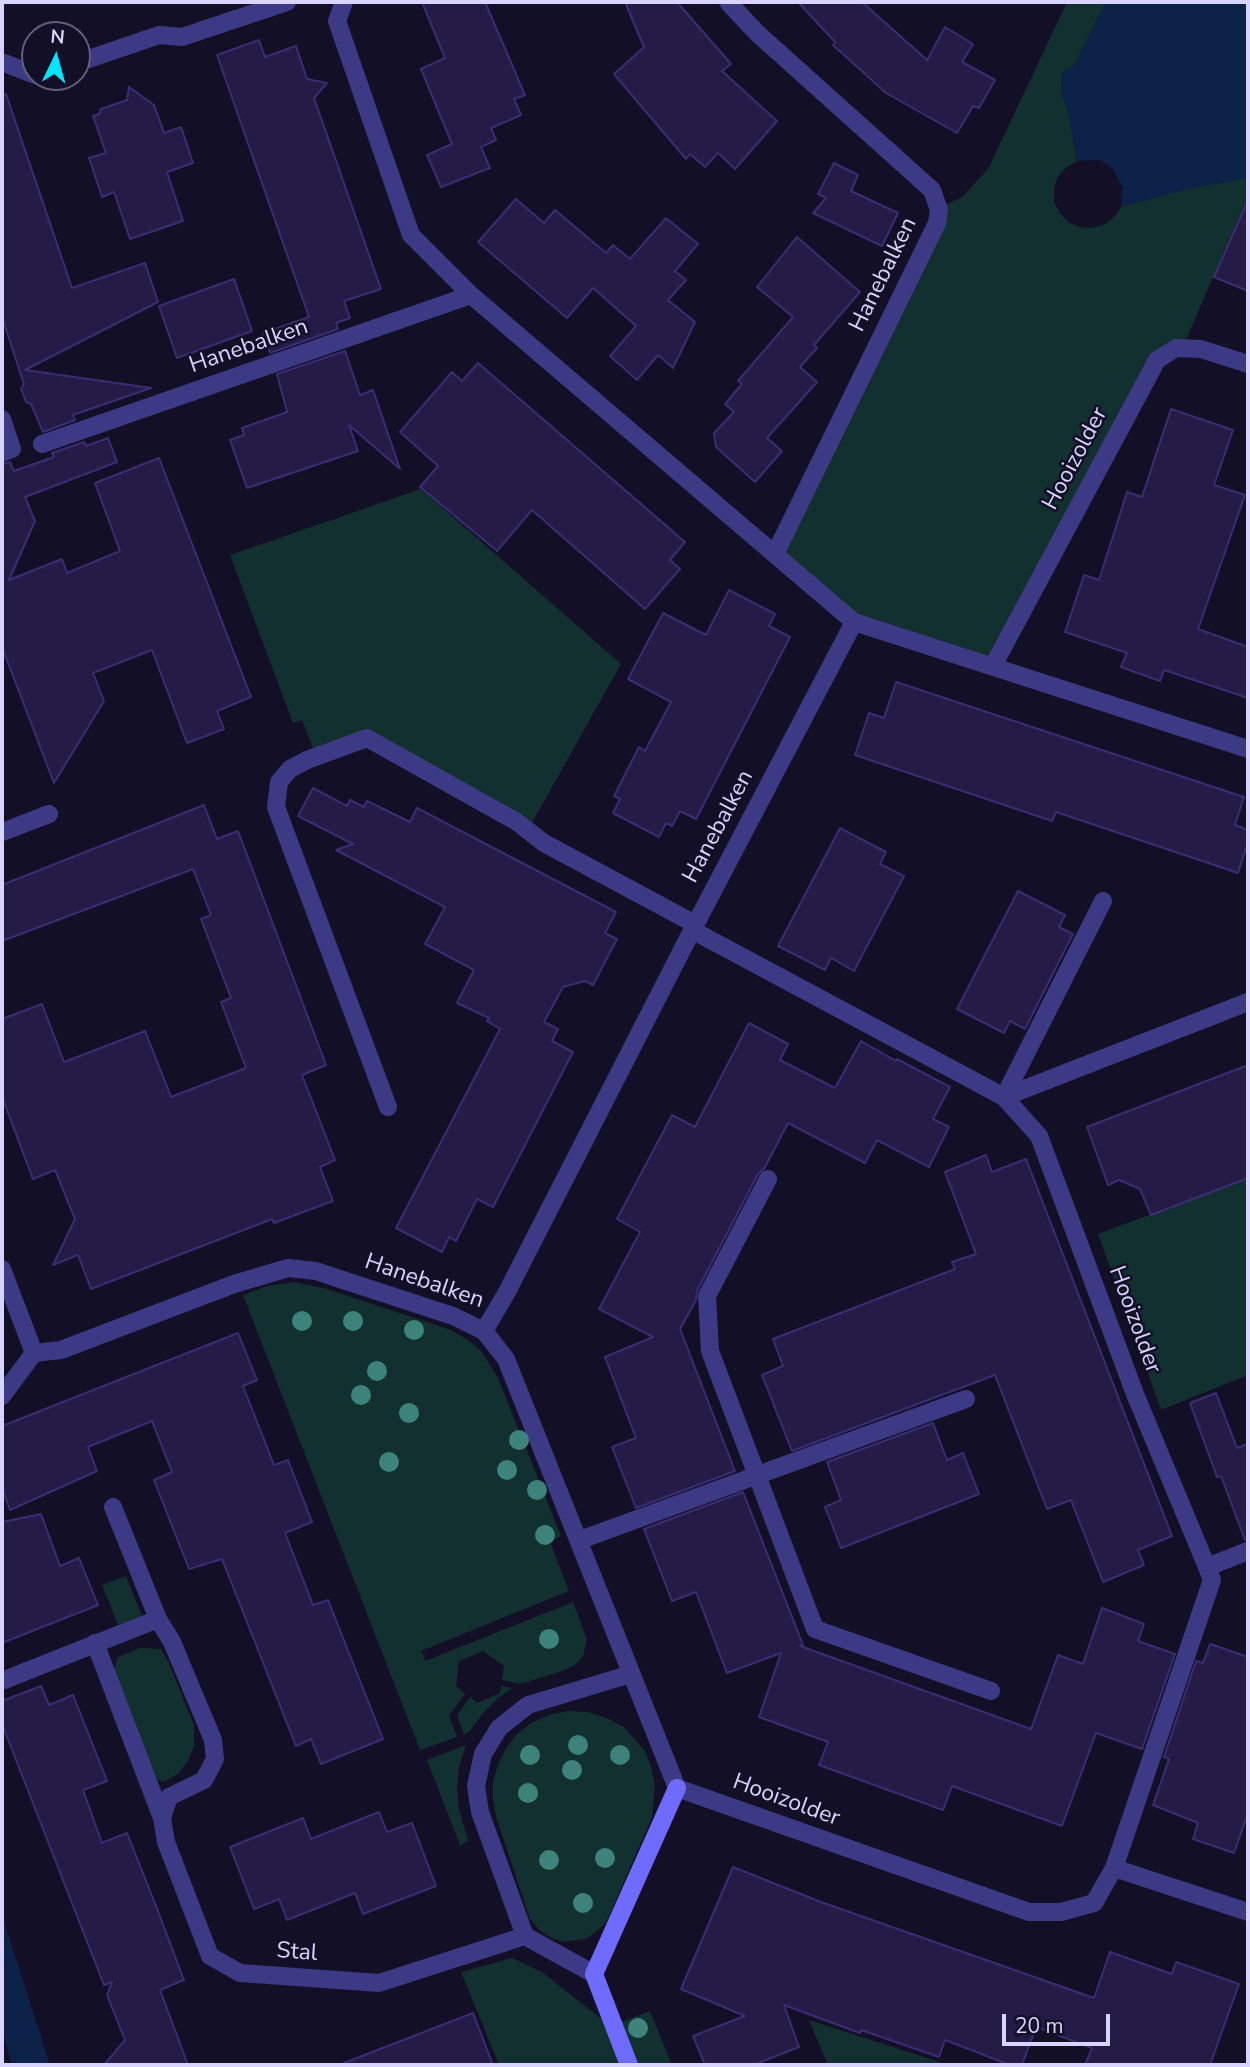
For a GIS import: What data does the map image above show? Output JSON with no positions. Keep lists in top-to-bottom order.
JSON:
{
  "streets": {
    "street": ["Hanebalken", "Hooizolder", "Stal"]
  },
  "crossings": [
    ["Hanebalken", "Hooizolder"]
  ],
  "scale_bar": "20 m",
  "north": "top"
}
